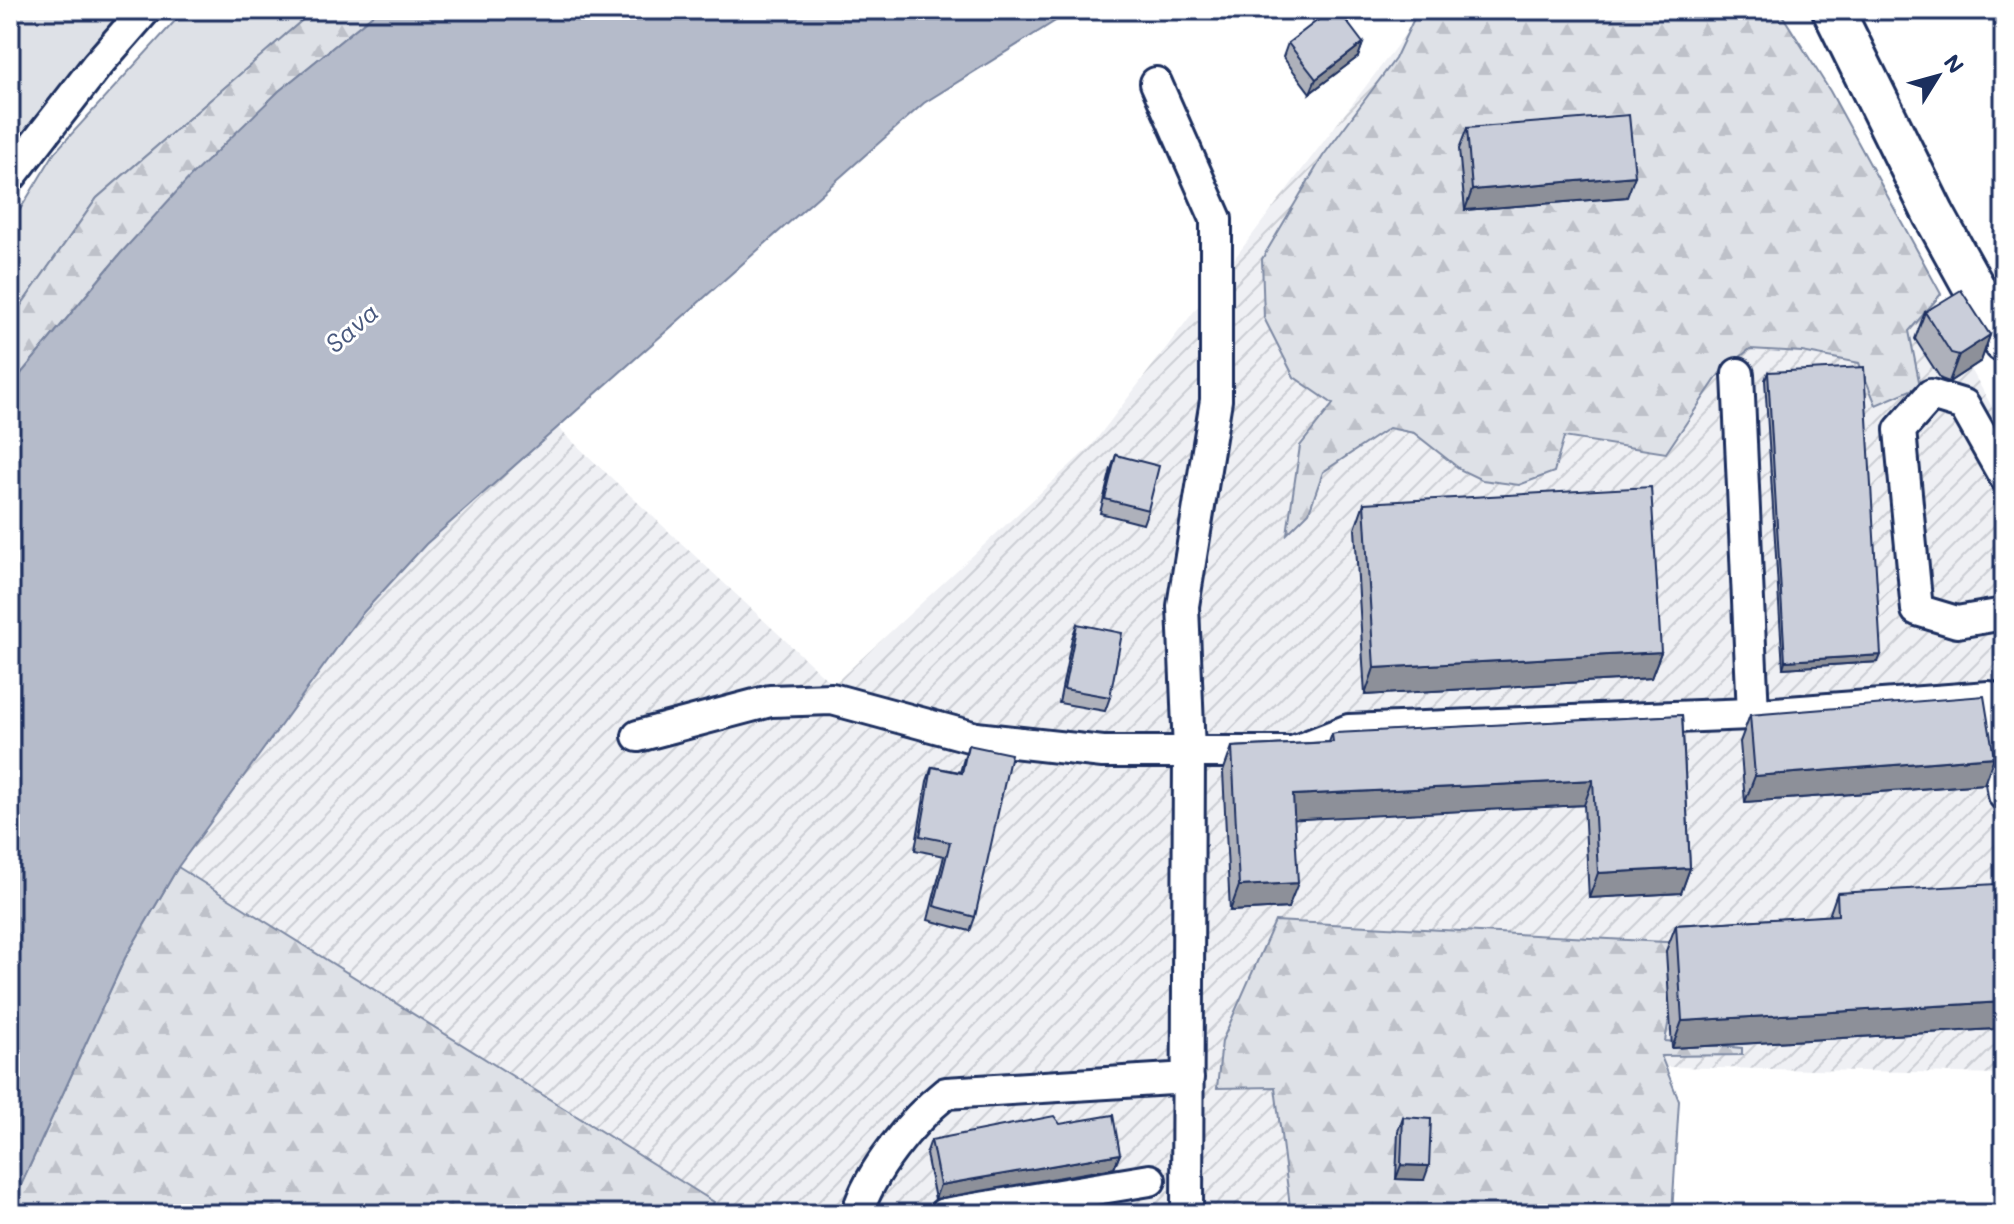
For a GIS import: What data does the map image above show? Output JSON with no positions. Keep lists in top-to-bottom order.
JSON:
{
  "water": ["Sava"],
  "north": "top right"
}
